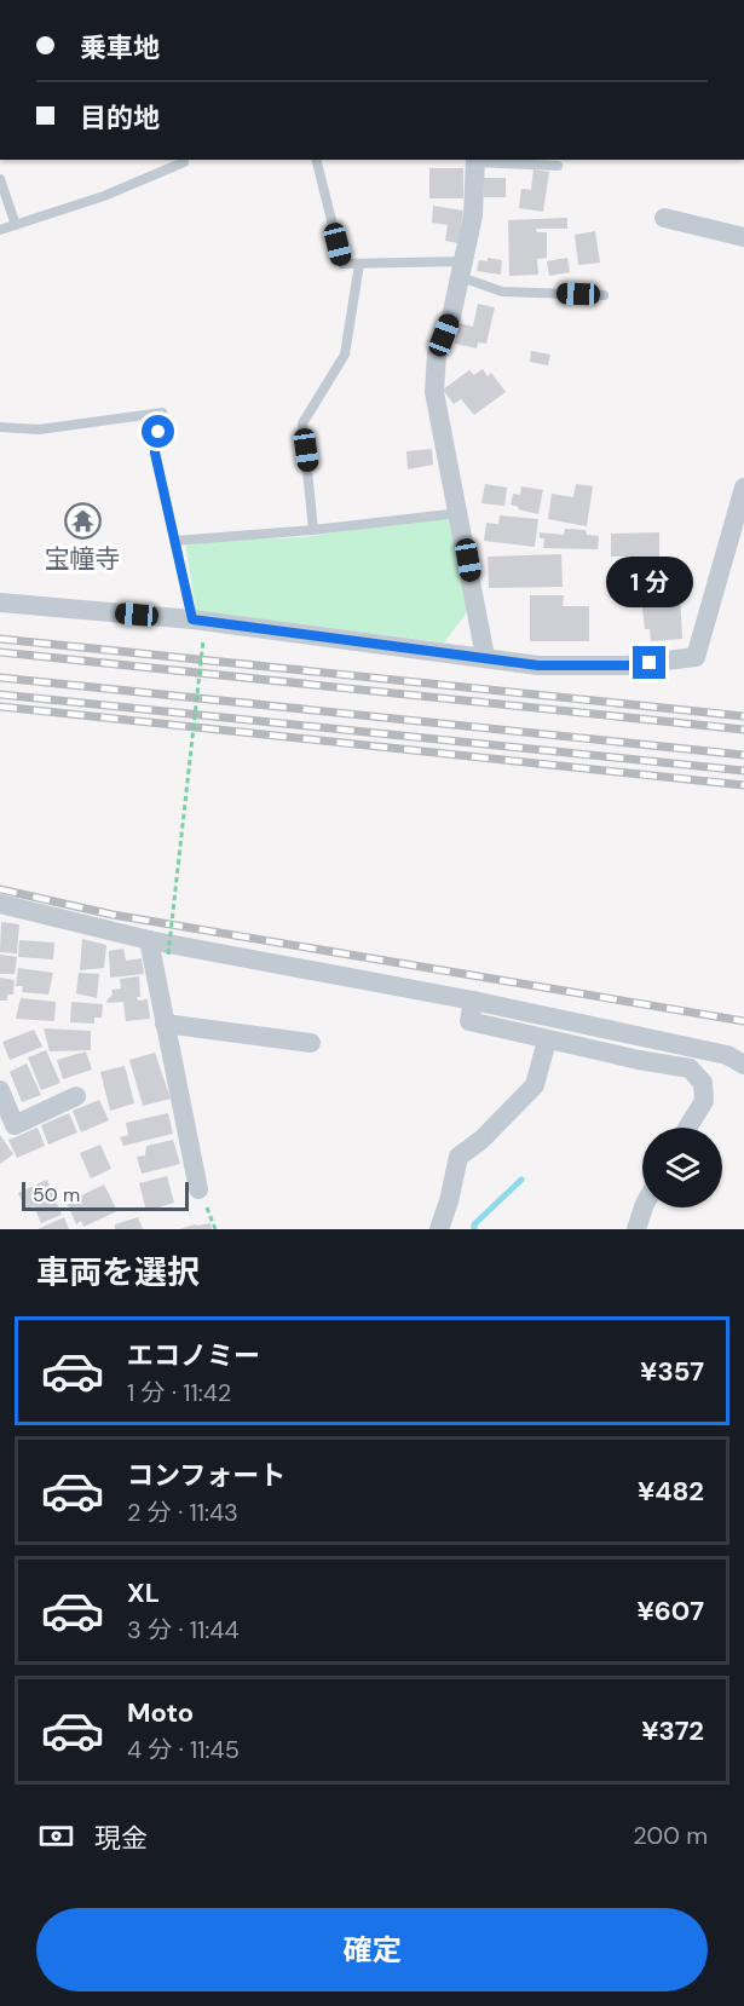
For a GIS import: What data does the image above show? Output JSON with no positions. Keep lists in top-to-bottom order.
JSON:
{
  "places": {
    "temple": ["宝幢寺"]
  },
  "scale_bar": "50 m",
  "page": {
    "banner": ["乗車地", "目的地"],
    "bubble": "1 分",
    "scale": "50 m",
    "heading": "車両を選択",
    "list": [
      {
        "name": "エコノミー",
        "note": "1 分 · 11:42",
        "value": "¥357"
      },
      {
        "name": "コンフォート",
        "note": "2 分 · 11:43",
        "value": "¥482"
      },
      {
        "name": "XL",
        "note": "3 分 · 11:44",
        "value": "¥607"
      },
      {
        "name": "Moto",
        "note": "4 分 · 11:45",
        "value": "¥372"
      }
    ],
    "pay": ["現金", "200 m"],
    "buttons": "確定"
  }
}
